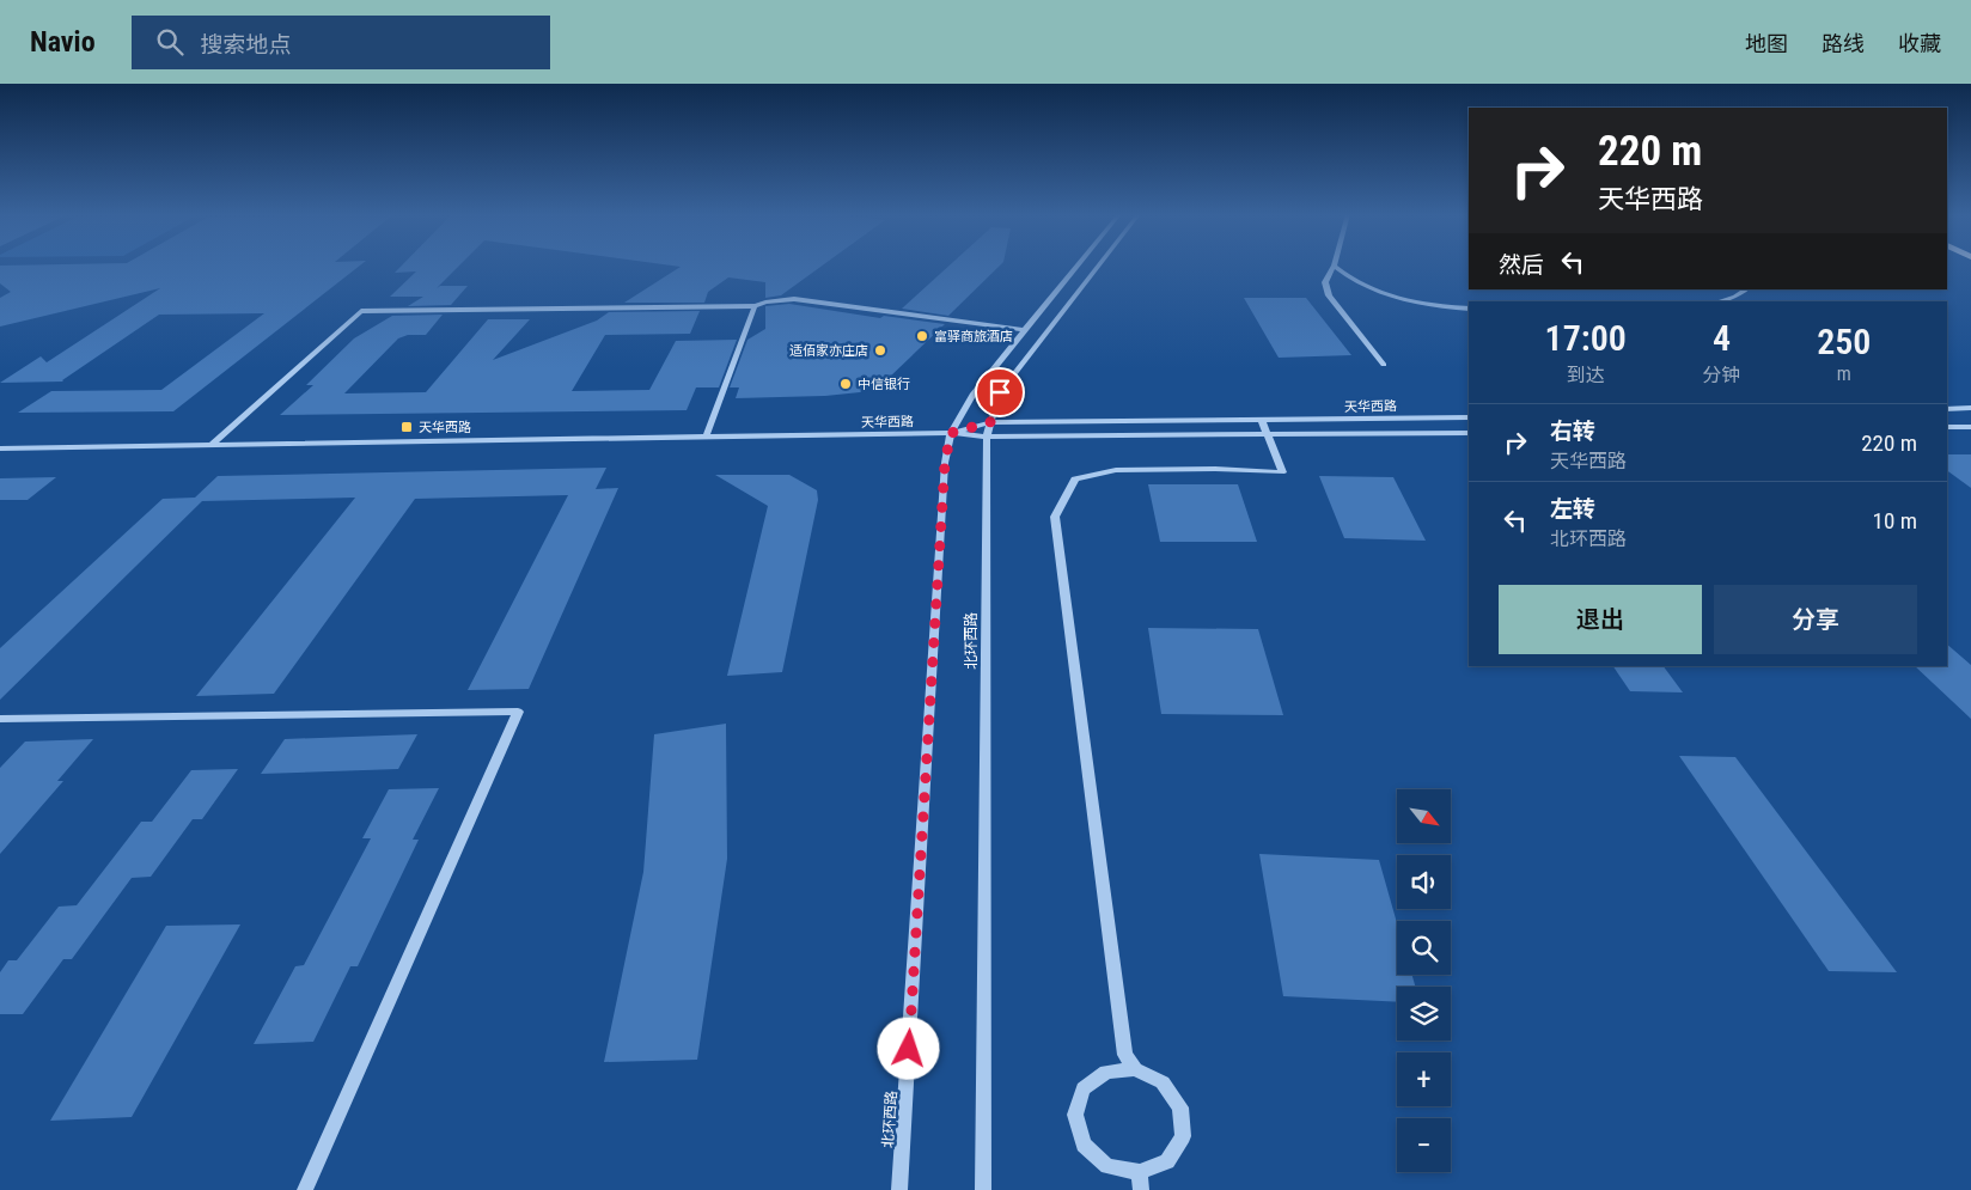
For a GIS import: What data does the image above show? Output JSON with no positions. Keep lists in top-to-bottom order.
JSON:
{
  "streets": {
    "street": ["天华西路", "北环西路"]
  },
  "crossings": [
    ["天华西路", "北环西路"]
  ],
  "places": {
    "other": ["富驿商旅酒店", "适佰家亦庄店", "中信银行"],
    "transit": ["天华西路"]
  },
  "north": "bottom right",
  "page": {
    "header": "Navio",
    "search": "搜索地点",
    "nav": ["地图", "路线", "收藏"],
    "turn": ["220 m", "天华西路"],
    "then": "然后",
    "eta": [
      "17:00",
      "到达",
      "4",
      "分钟",
      "250",
      "m"
    ],
    "list": [
      {
        "name": "右转",
        "note": "天华西路",
        "value": "220 m"
      },
      {
        "name": "左转",
        "note": "北环西路",
        "value": "10 m"
      }
    ],
    "buttons": ["退出", "分享"],
    "map_buttons": ["+", "−"]
  }
}
